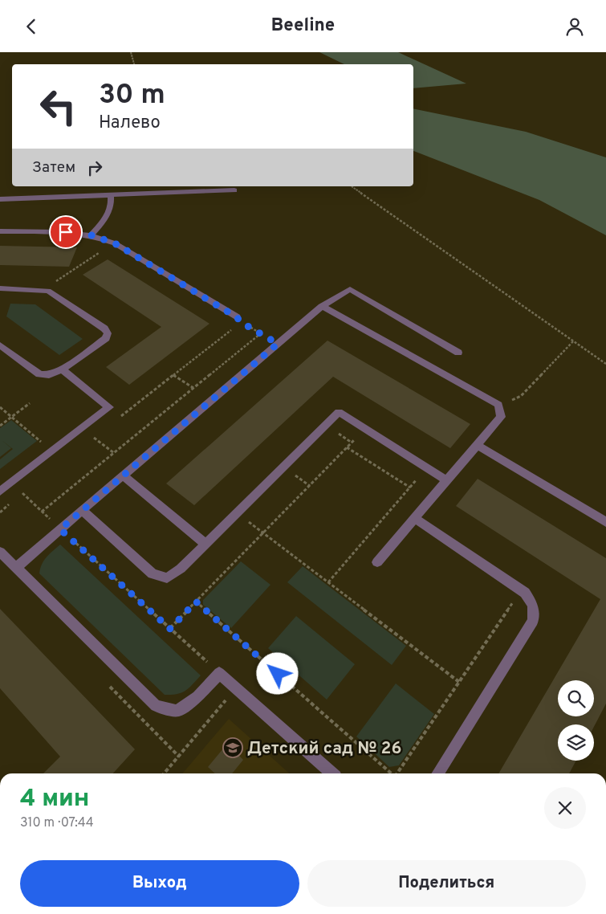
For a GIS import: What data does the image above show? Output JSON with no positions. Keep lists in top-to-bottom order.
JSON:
{
  "places": {
    "school or university": ["Детский сад № 26"]
  },
  "page": {
    "header": "Beeline",
    "turn": ["30 m", "Налево"],
    "then": "Затем",
    "heading": ["4 мин", "310 m · 07:44"],
    "buttons": ["Выход", "Поделиться"]
  }
}
